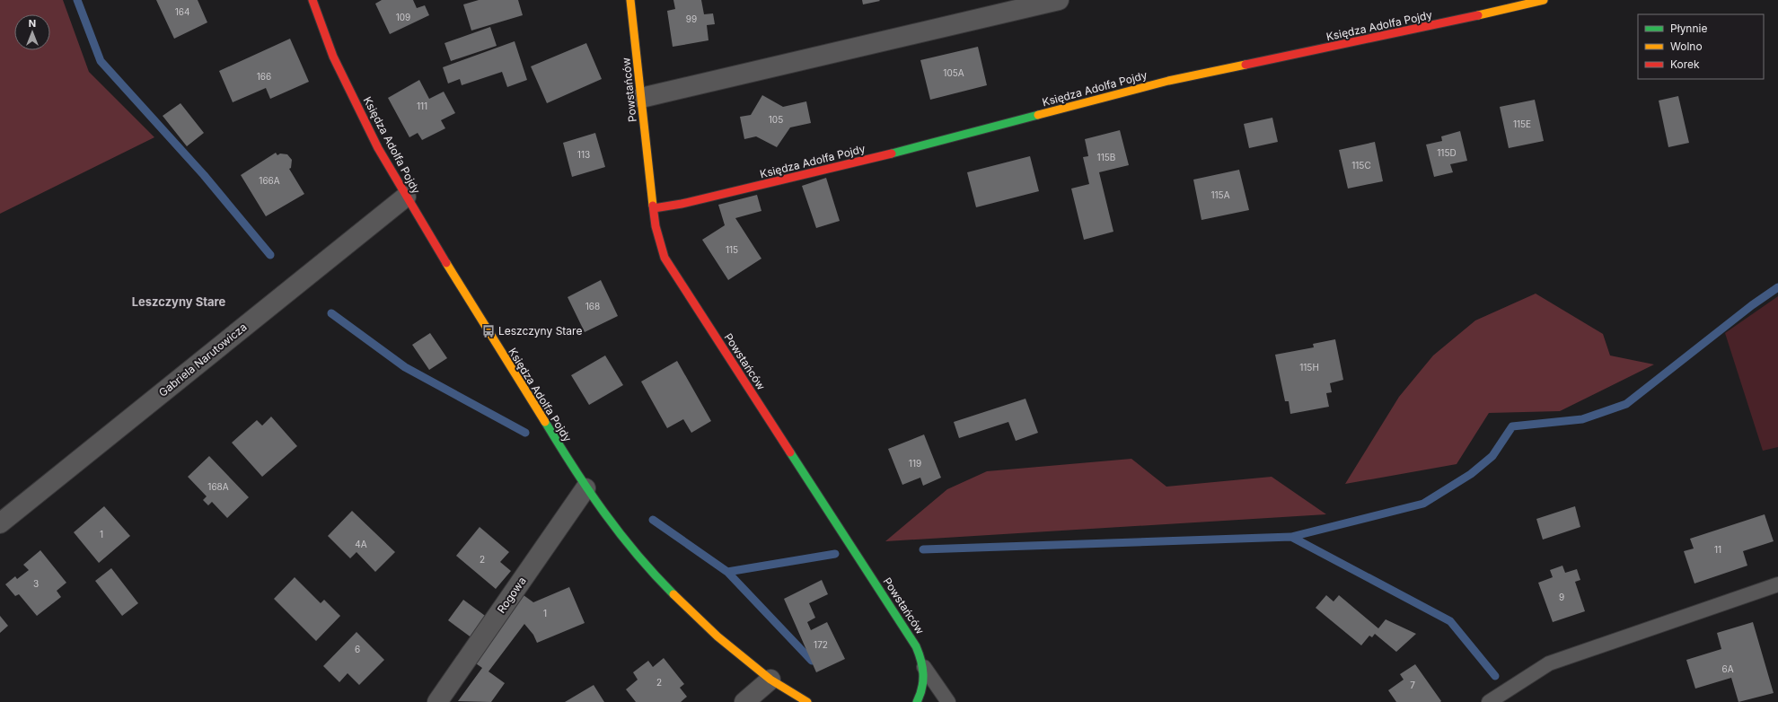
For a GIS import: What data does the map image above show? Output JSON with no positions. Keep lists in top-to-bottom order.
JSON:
{
  "streets": {
    "street": [
      "Księdza Adolfa Pojdy",
      "Powstańców",
      "Gabriela Narutowicza",
      "Rogowa"
    ]
  },
  "crossings": [
    ["Księdza Adolfa Pojdy", "Powstańców"],
    ["Księdza Adolfa Pojdy", "Gabriela Narutowicza"],
    ["Księdza Adolfa Pojdy", "Rogowa"]
  ],
  "districts": ["Leszczyny Stare"],
  "places": {
    "bus stop": ["Leszczyny Stare"]
  },
  "house_numbers": [
    "164",
    "109",
    "99",
    "105A",
    "166",
    "111",
    "105",
    "115E",
    "115D",
    "113",
    "115B",
    "115C",
    "166A",
    "115A",
    "115",
    "168",
    "115H",
    "119",
    "168A",
    "1",
    "4A",
    "11",
    "2",
    "3",
    "9",
    "1",
    "172",
    "6",
    "6A",
    "2",
    "7"
  ],
  "legend": ["Płynnie", "Wolno", "Korek"],
  "north": "top"
}
